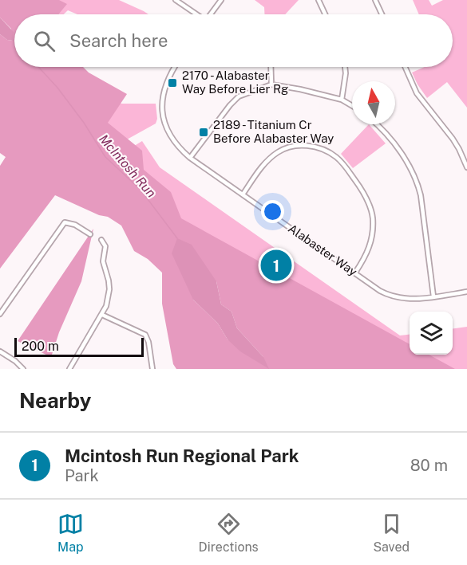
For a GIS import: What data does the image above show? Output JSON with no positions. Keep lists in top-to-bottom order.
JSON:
{
  "streets": {
    "street": ["Alabaster Way"]
  },
  "water": ["McIntosh Run"],
  "places": {
    "transit": ["2170 - Alabaster Way Before Lier Rg", "2189 - Titanium Cr Before Alabaster Way"]
  },
  "scale_bar": "200 m",
  "north": "top",
  "page": {
    "search": "Search here",
    "pins": "1",
    "scale": "200 m",
    "heading": "Nearby",
    "list": [
      {
        "mark": "1",
        "name": "Mcintosh Run Regional Park",
        "note": "Park",
        "value": "80 m"
      }
    ],
    "nav": ["Map", "Directions", "Saved"]
  }
}
